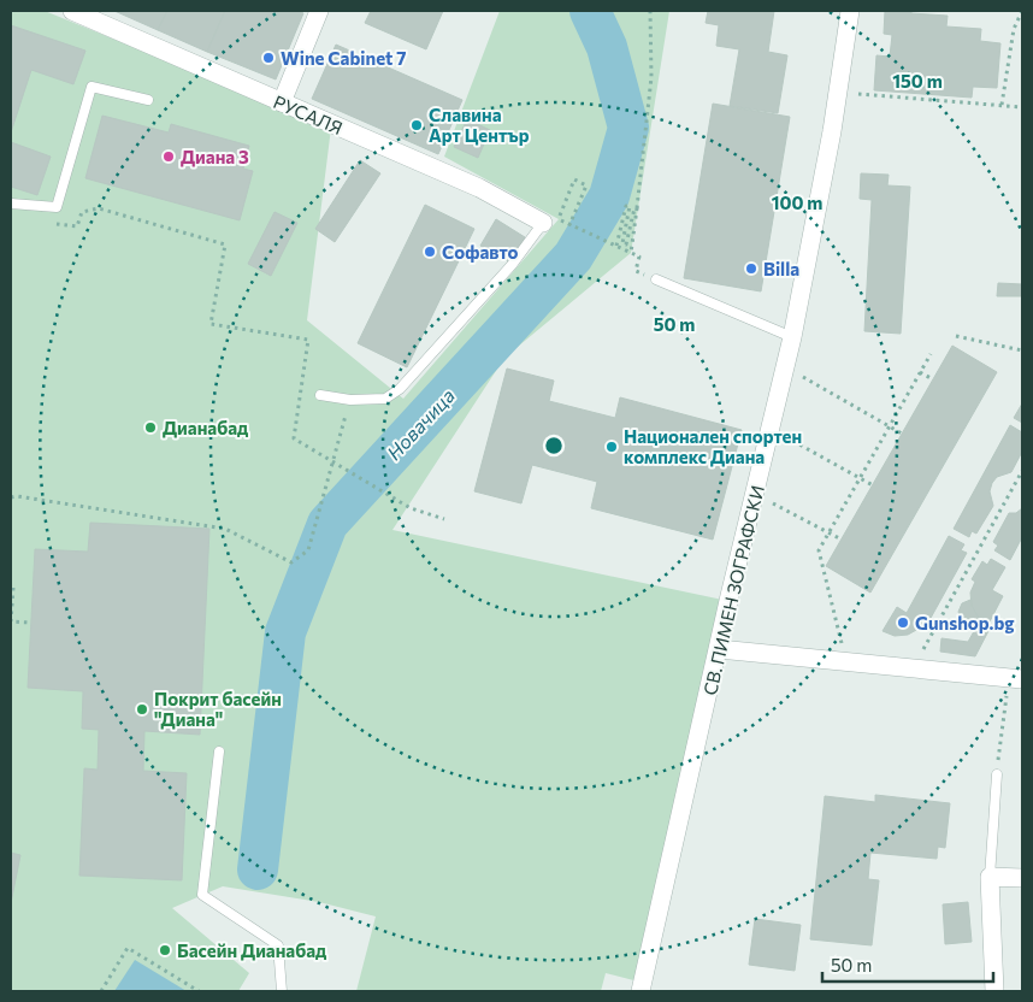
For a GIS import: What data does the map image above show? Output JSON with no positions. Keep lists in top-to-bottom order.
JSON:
{
  "streets": {
    "street": ["РУСАЛЯ", "СВ. ПИМЕН ЗОГРАФСКИ"]
  },
  "water": ["Новачица"],
  "places": [
    "Wine Cabinet 7",
    "Славина Арт Център",
    "Диана 3",
    "Софавто",
    "Billa",
    "Дианабад",
    "Национален спортен комплекс Диана",
    "Gunshop.bg",
    "Покрит басейн \"Диана\"",
    "Басейн Дианабад"
  ],
  "scale_bar": "50 m",
  "rings": ["150 m", "100 m", "50 m"]
}
